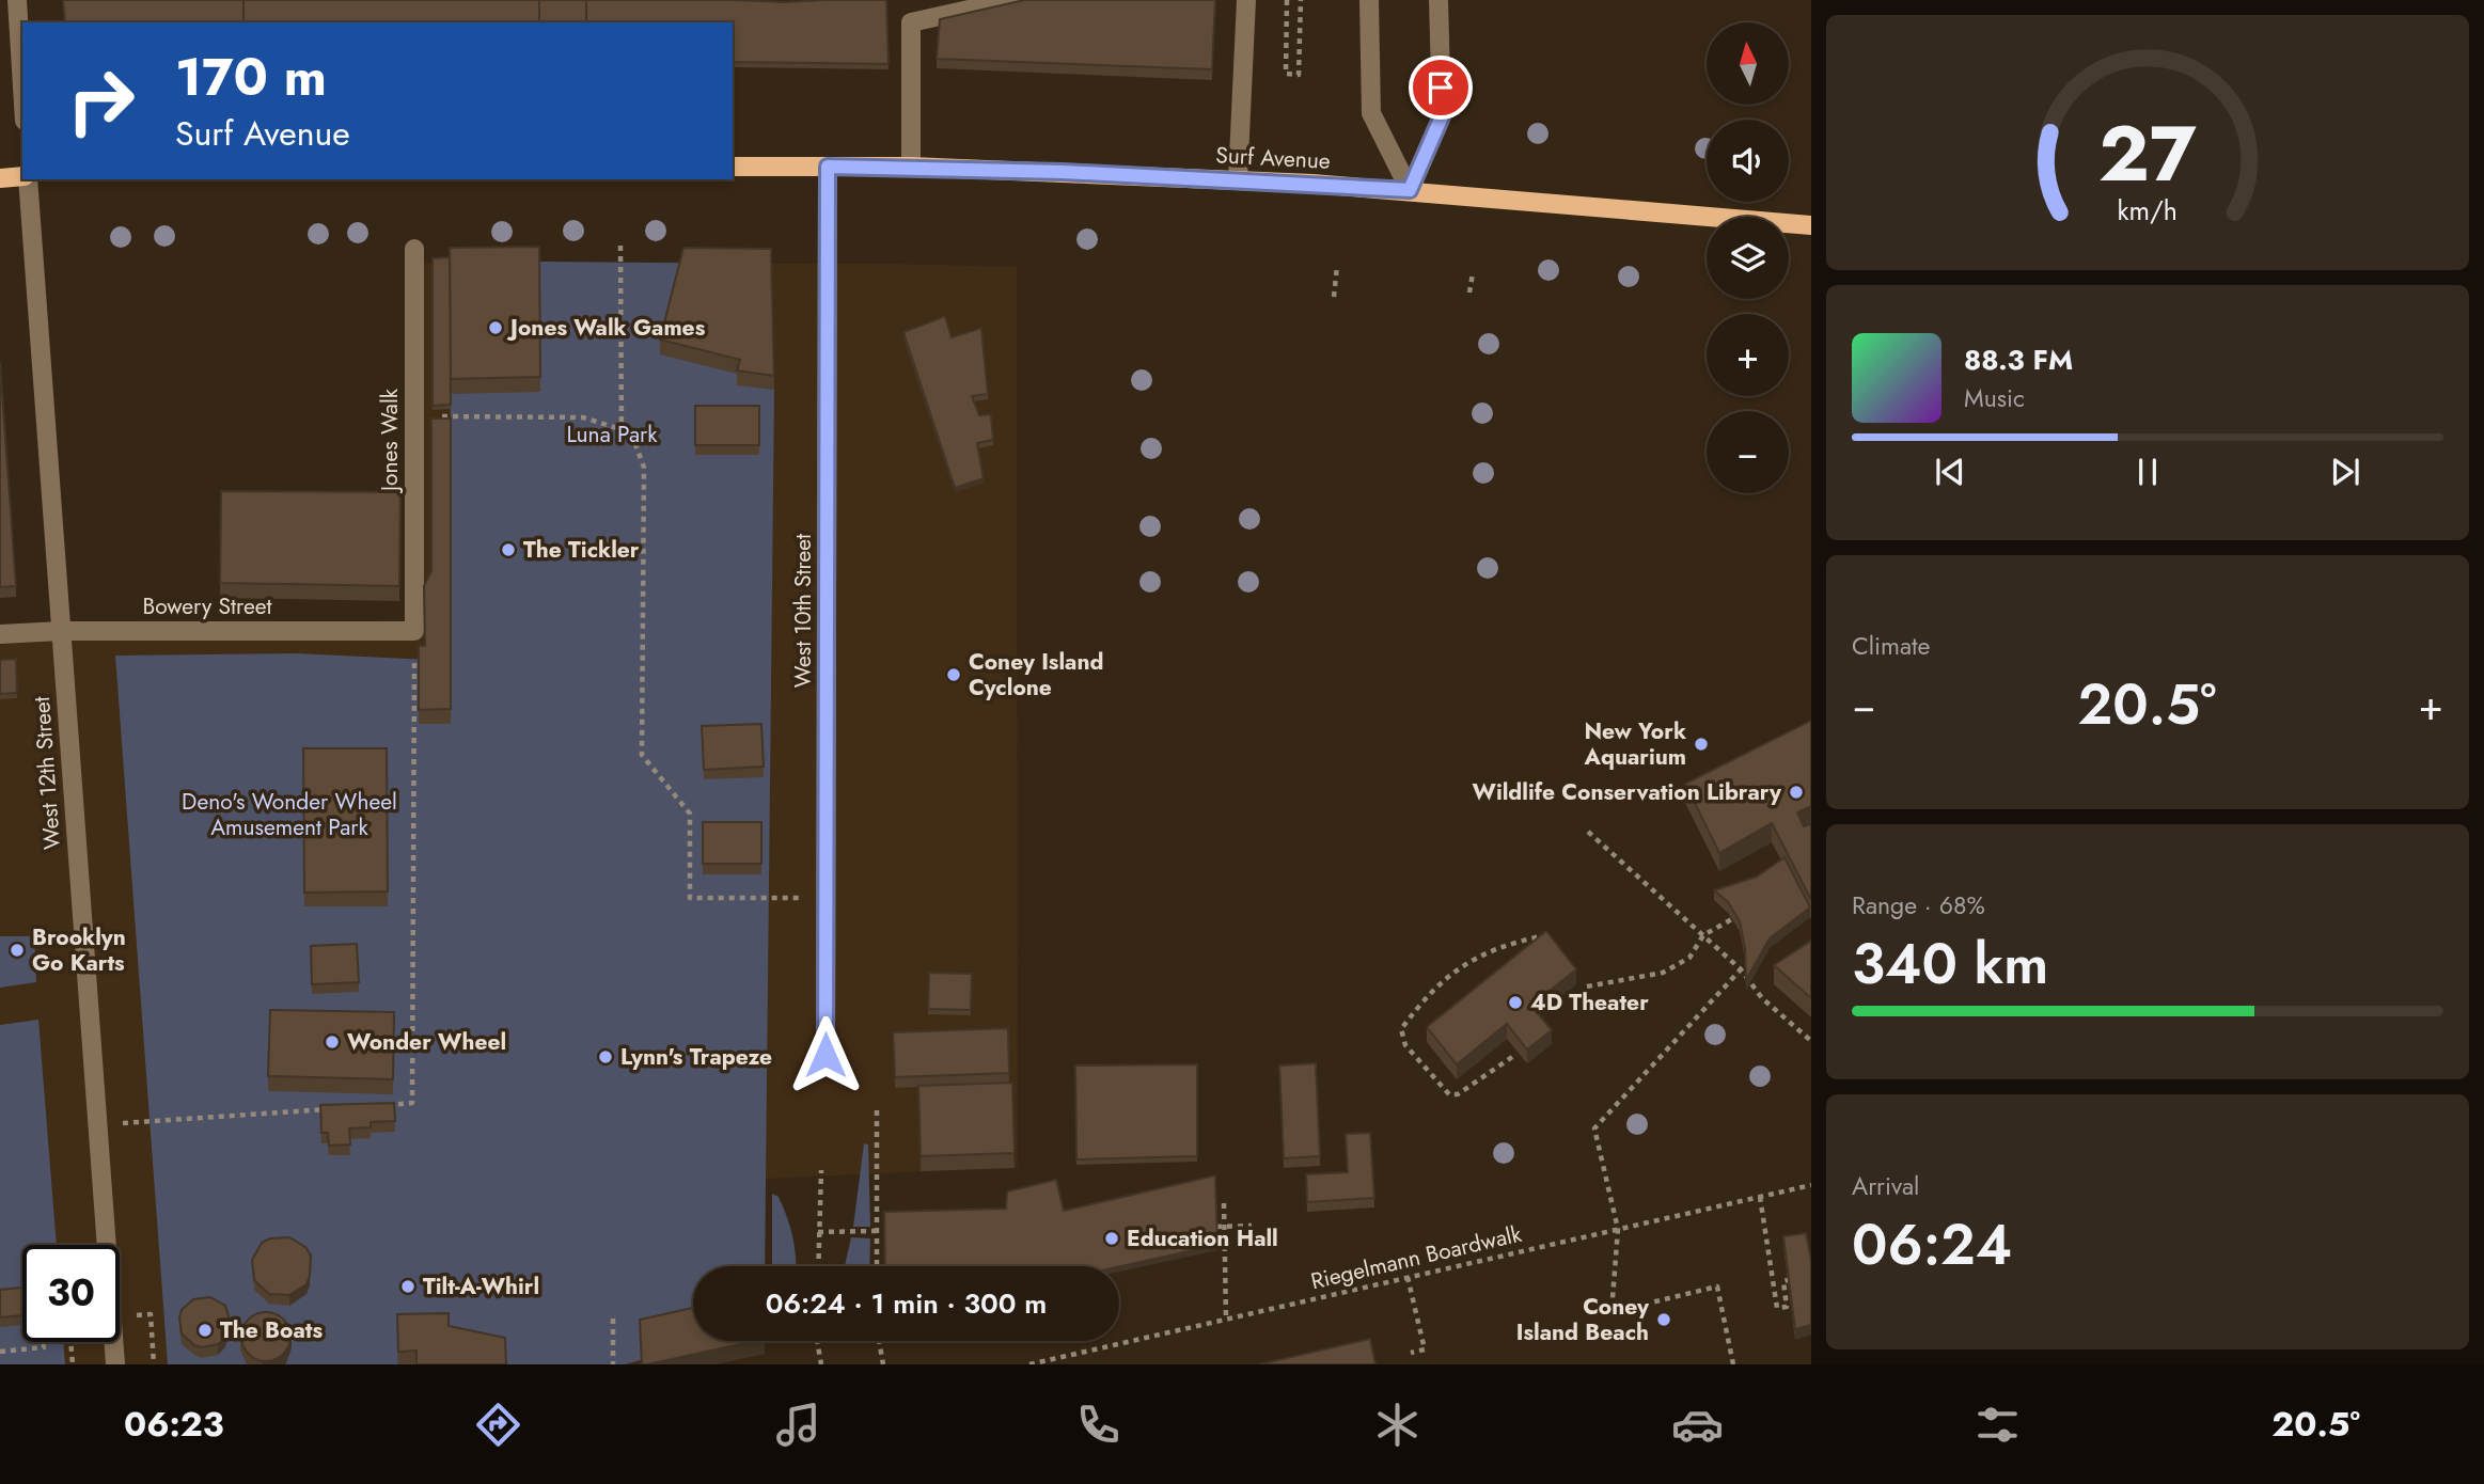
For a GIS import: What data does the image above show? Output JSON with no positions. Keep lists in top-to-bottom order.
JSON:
{
  "streets": {
    "main road": ["Surf Avenue"],
    "street": [
      "Jones Walk",
      "Bowery Street",
      "West 10th Street",
      "West 12th Street"
    ],
    "path": ["Riegelmann Boardwalk"]
  },
  "crossings": [
    ["Surf Avenue", "West 10th Street"],
    ["Jones Walk", "Bowery Street"],
    ["Bowery Street", "West 12th Street"]
  ],
  "parks": ["Luna Park", "Deno's Wonder Wheel Amusement Park"],
  "places": [
    "Jones Walk Games",
    "The Tickler",
    "Coney Island Cyclone",
    "New York Aquarium",
    "Wildlife Conservation Library",
    "Brooklyn Go Karts",
    "4D Theater",
    "Wonder Wheel",
    "Lynn's Trapeze",
    "Education Hall",
    "Tilt-A-Whirl",
    "Coney Island Beach",
    "The Boats"
  ],
  "north": "top",
  "page": {
    "map_buttons": ["+", "−"],
    "turn": ["170 m", "Surf Avenue"],
    "song": ["88.3 FM", "Music"],
    "tile": [
      "Climate",
      ["Range · 68%", "340 km"],
      ["Arrival", "06:24"]
    ],
    "heat": ["−", "20.5°", "+"],
    "limit": "30",
    "trip": "06:24 · 1 min · 300 m",
    "tabs": ["06:23", "20.5°"],
    "gauge": ["27", "km/h"]
  }
}
